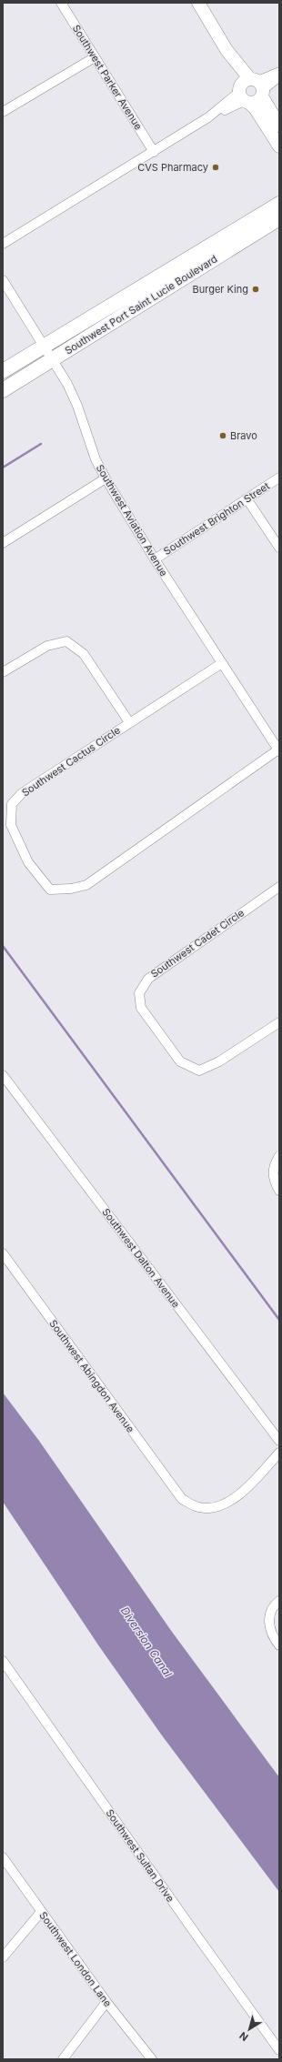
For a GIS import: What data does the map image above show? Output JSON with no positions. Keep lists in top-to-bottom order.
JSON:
{
  "streets": {
    "main road": ["Southwest Port Saint Lucie Boulevard"],
    "street": [
      "Southwest Parker Avenue",
      "Southwest Brighton Street",
      "Southwest Aviation Avenue",
      "Southwest Cactus Circle",
      "Southwest Cadet Circle",
      "Southwest Dalton Avenue",
      "Southwest Abingdon Avenue",
      "Southwest Sultan Drive",
      "Southwest London Lane"
    ]
  },
  "crossings": [
    ["Southwest Port Saint Lucie Boulevard", "Southwest Aviation Avenue"],
    ["Southwest Brighton Street", "Southwest Aviation Avenue"],
    ["Southwest Aviation Avenue", "Southwest Cactus Circle"]
  ],
  "water": ["Diversion Canal"],
  "places": ["CVS Pharmacy", "Burger King", "Bravo"],
  "north": "bottom left"
}
